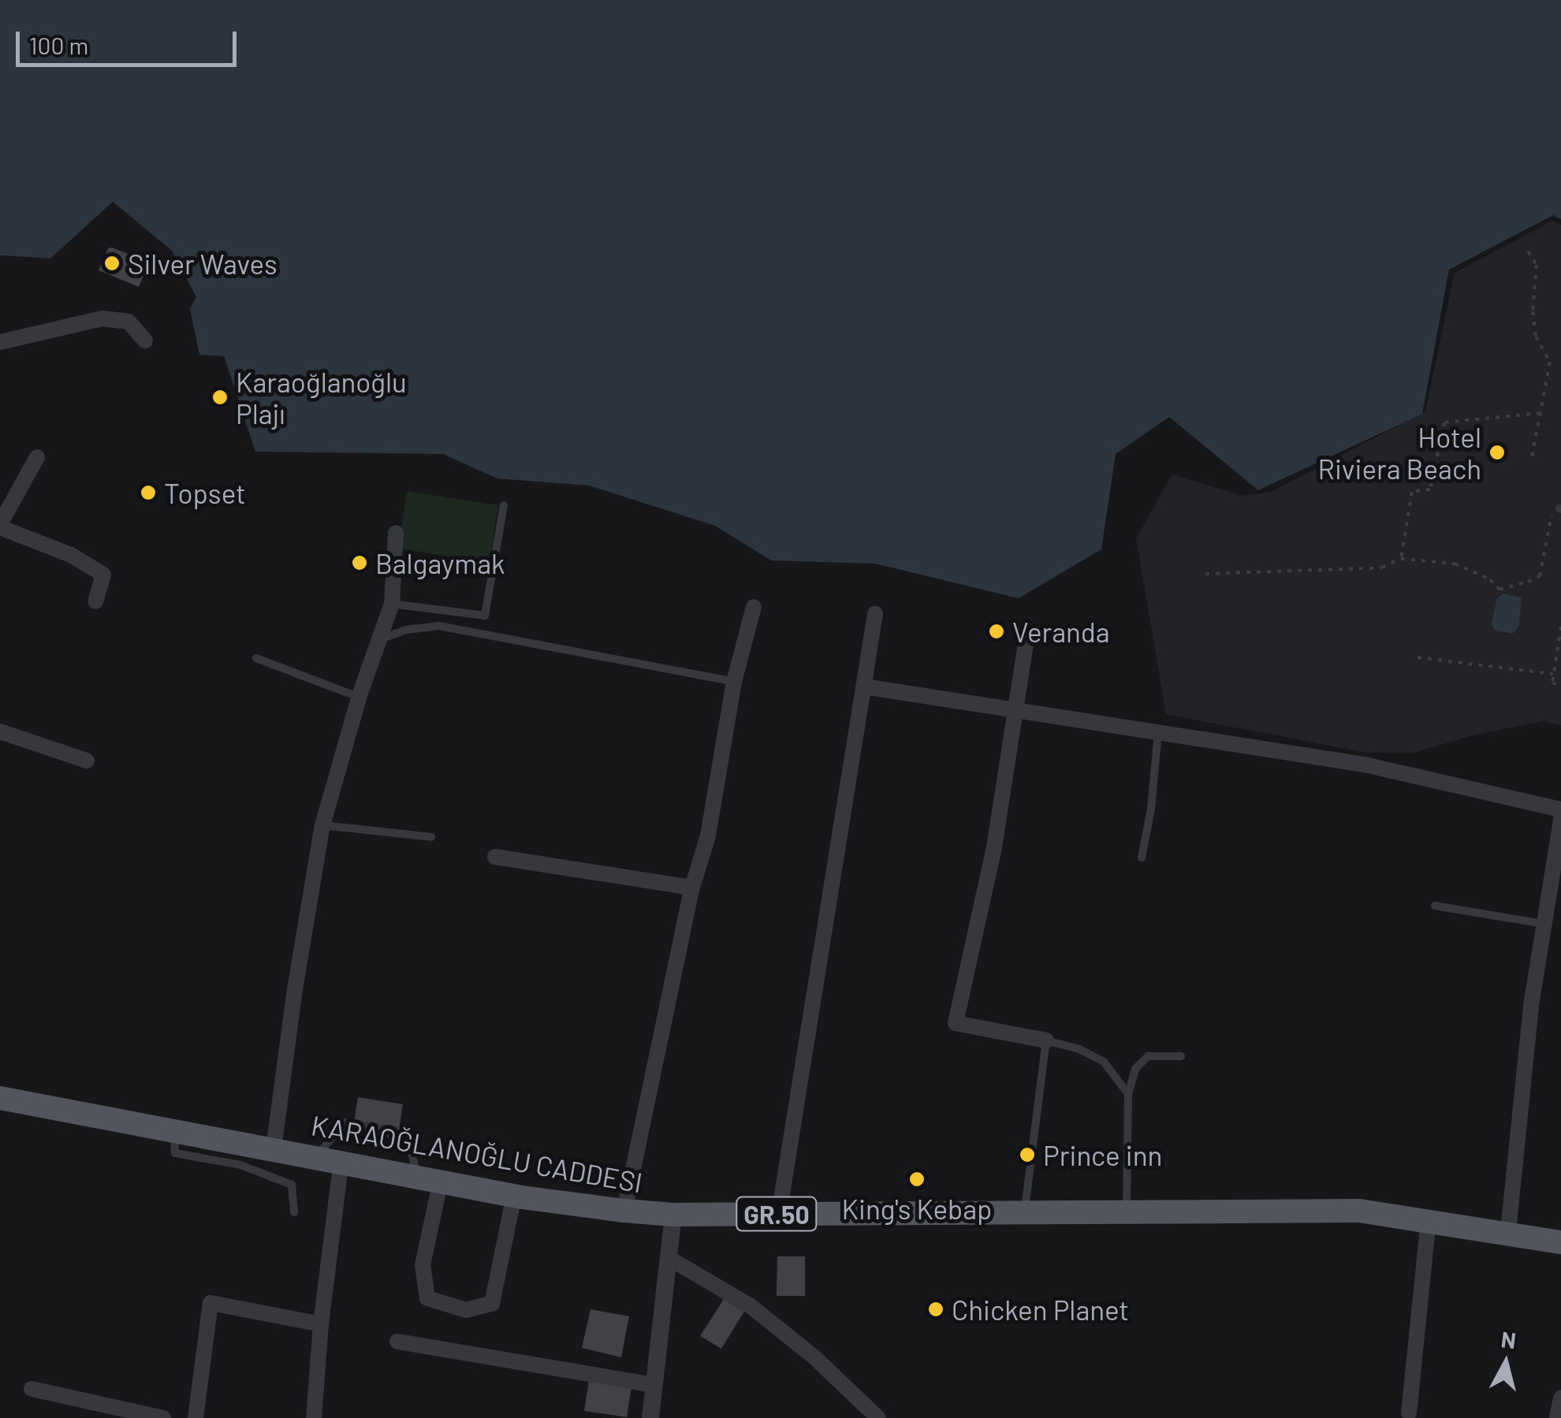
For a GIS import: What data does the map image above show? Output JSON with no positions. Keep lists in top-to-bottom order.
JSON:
{
  "streets": {
    "main road": ["KARAOĞLANOĞLU CADDESI", "GR.50"]
  },
  "places": [
    "Silver Waves",
    "Karaoğlanoğlu Plajı",
    "Hotel Riviera Beach",
    "Topset",
    "Balgaymak",
    "Veranda",
    "Prince inn",
    "King's Kebap",
    "Chicken Planet"
  ],
  "scale_bar": "100 m",
  "north": "top"
}
